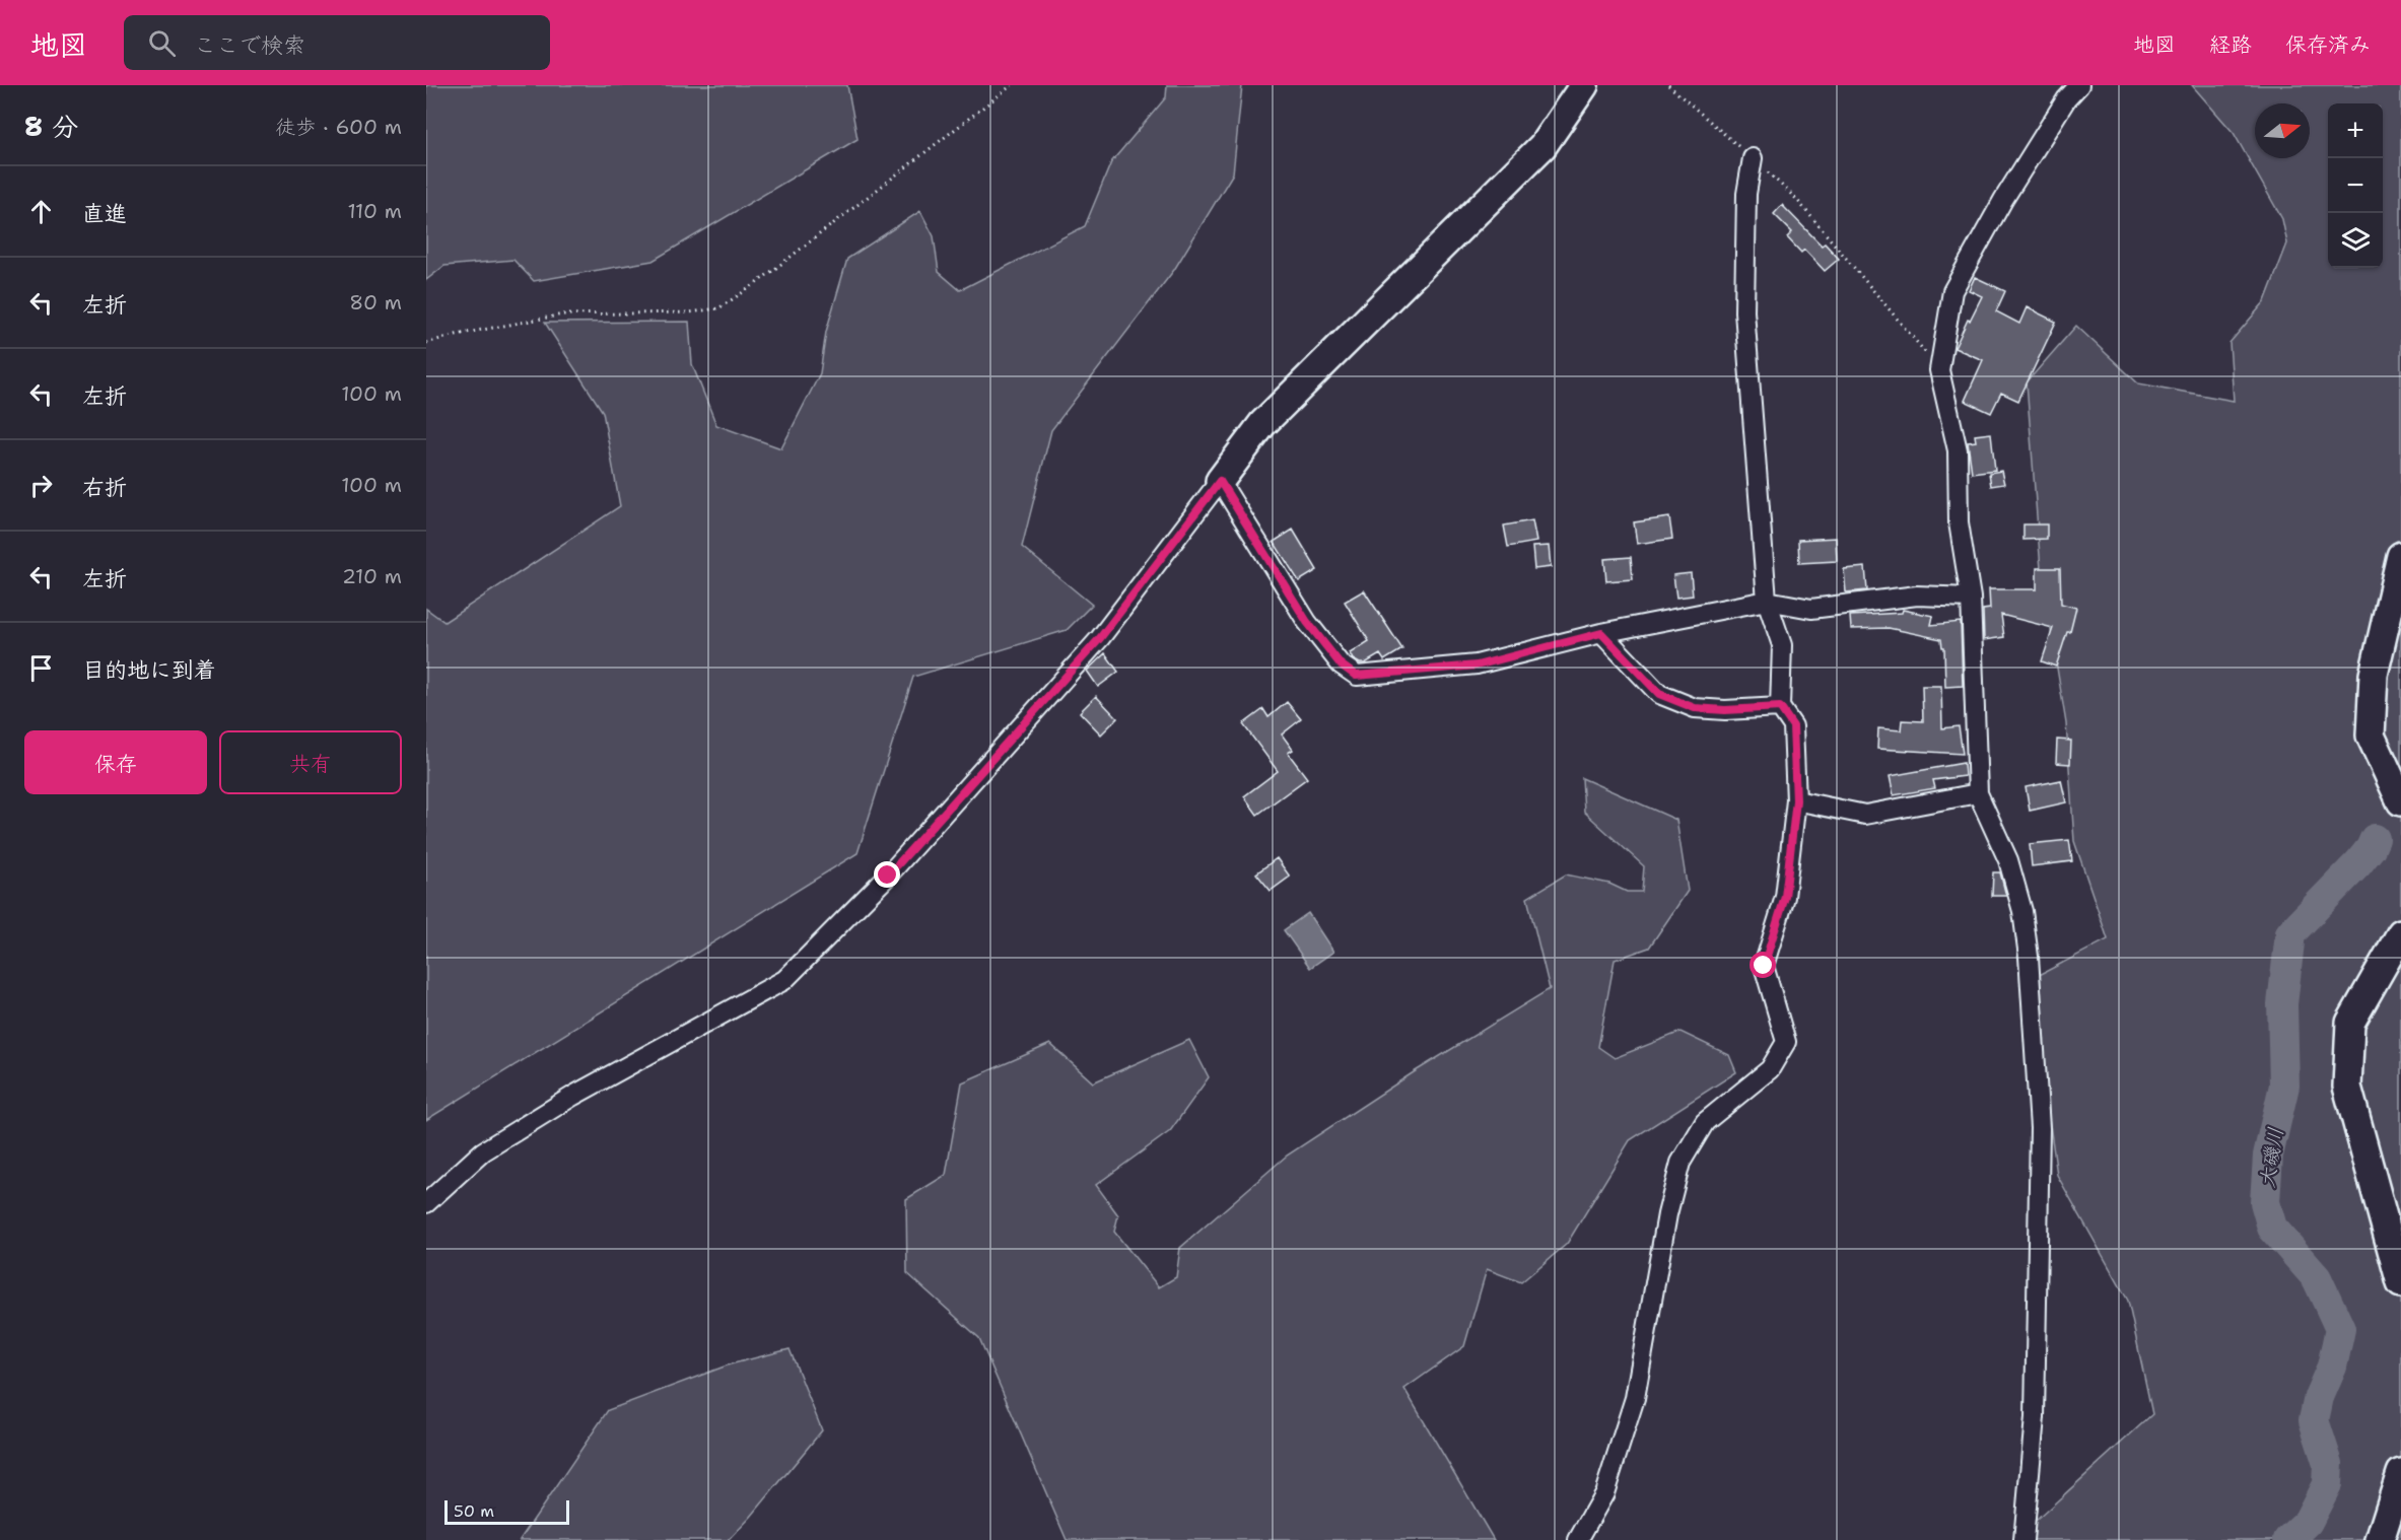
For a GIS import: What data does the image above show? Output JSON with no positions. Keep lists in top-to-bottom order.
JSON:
{
  "water": ["大磯川"],
  "scale_bar": "50 m",
  "north": "right",
  "page": {
    "header": "地図",
    "search": "ここで検索",
    "nav": ["地図", "経路", "保存済み"],
    "heading": ["8 分", "徒歩 · 600 m"],
    "map_buttons": ["+", "−"],
    "list": [
      ["直進", "110 m"],
      ["左折", "80 m"],
      ["左折", "100 m"],
      ["右折", "100 m"],
      ["左折", "210 m"],
      "目的地に到着"
    ],
    "buttons": ["保存", "共有"],
    "scale": "50 m"
  }
}
